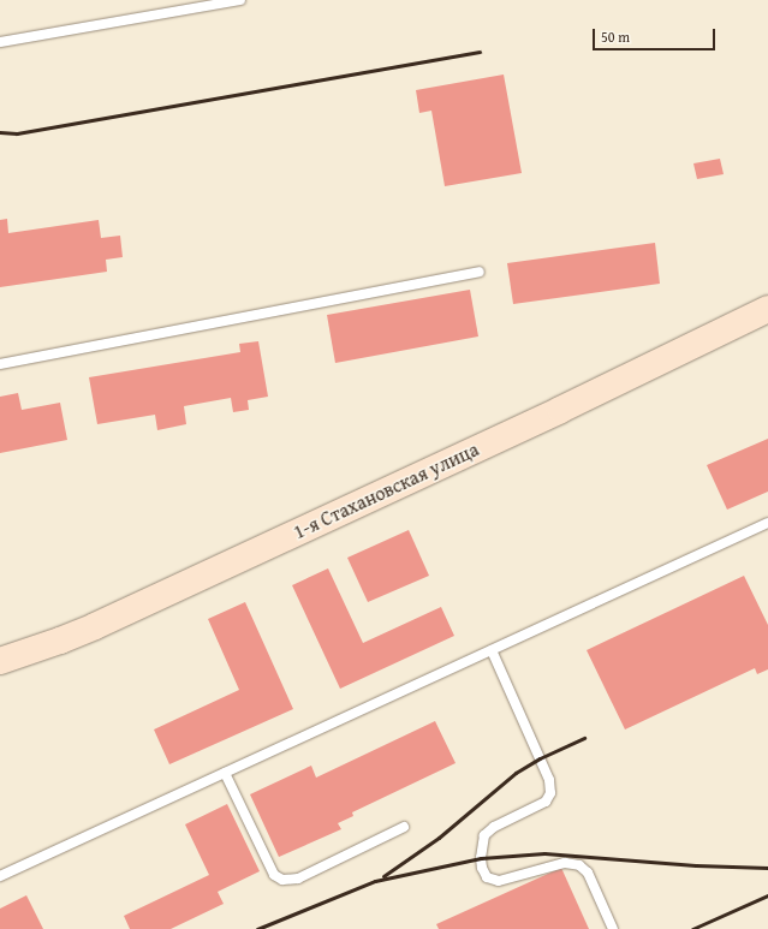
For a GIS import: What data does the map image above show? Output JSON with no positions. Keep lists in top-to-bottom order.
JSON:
{
  "streets": {
    "main road": ["1-я Стахановская улица"]
  },
  "scale_bar": "50 m"
}
